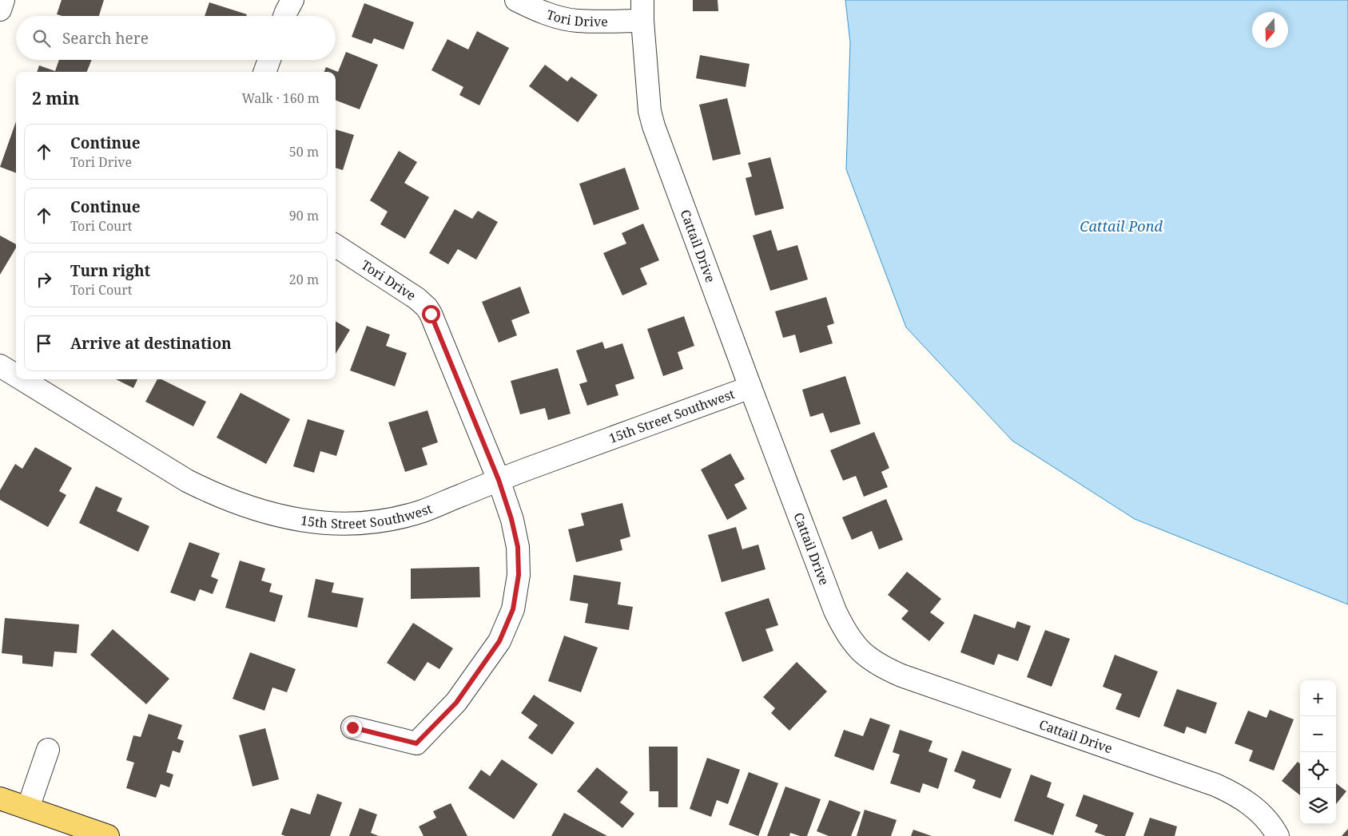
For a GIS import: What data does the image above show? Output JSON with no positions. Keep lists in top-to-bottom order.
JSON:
{
  "streets": {
    "street": ["Tori Drive", "Cattail Drive", "15th Street Southwest"]
  },
  "crossings": [
    ["Tori Drive", "Cattail Drive"],
    ["Tori Drive", "15th Street Southwest"],
    ["Cattail Drive", "15th Street Southwest"]
  ],
  "water": ["Cattail Pond"],
  "north": "bottom",
  "page": {
    "search": "Search here",
    "heading": ["2 min", "Walk · 160 m"],
    "list": [
      ["Continue", "Tori Drive", "50 m"],
      ["Continue", "Tori Court", "90 m"],
      ["Turn right", "Tori Court", "20 m"],
      "Arrive at destination"
    ],
    "map_buttons": ["+", "−"]
  }
}
